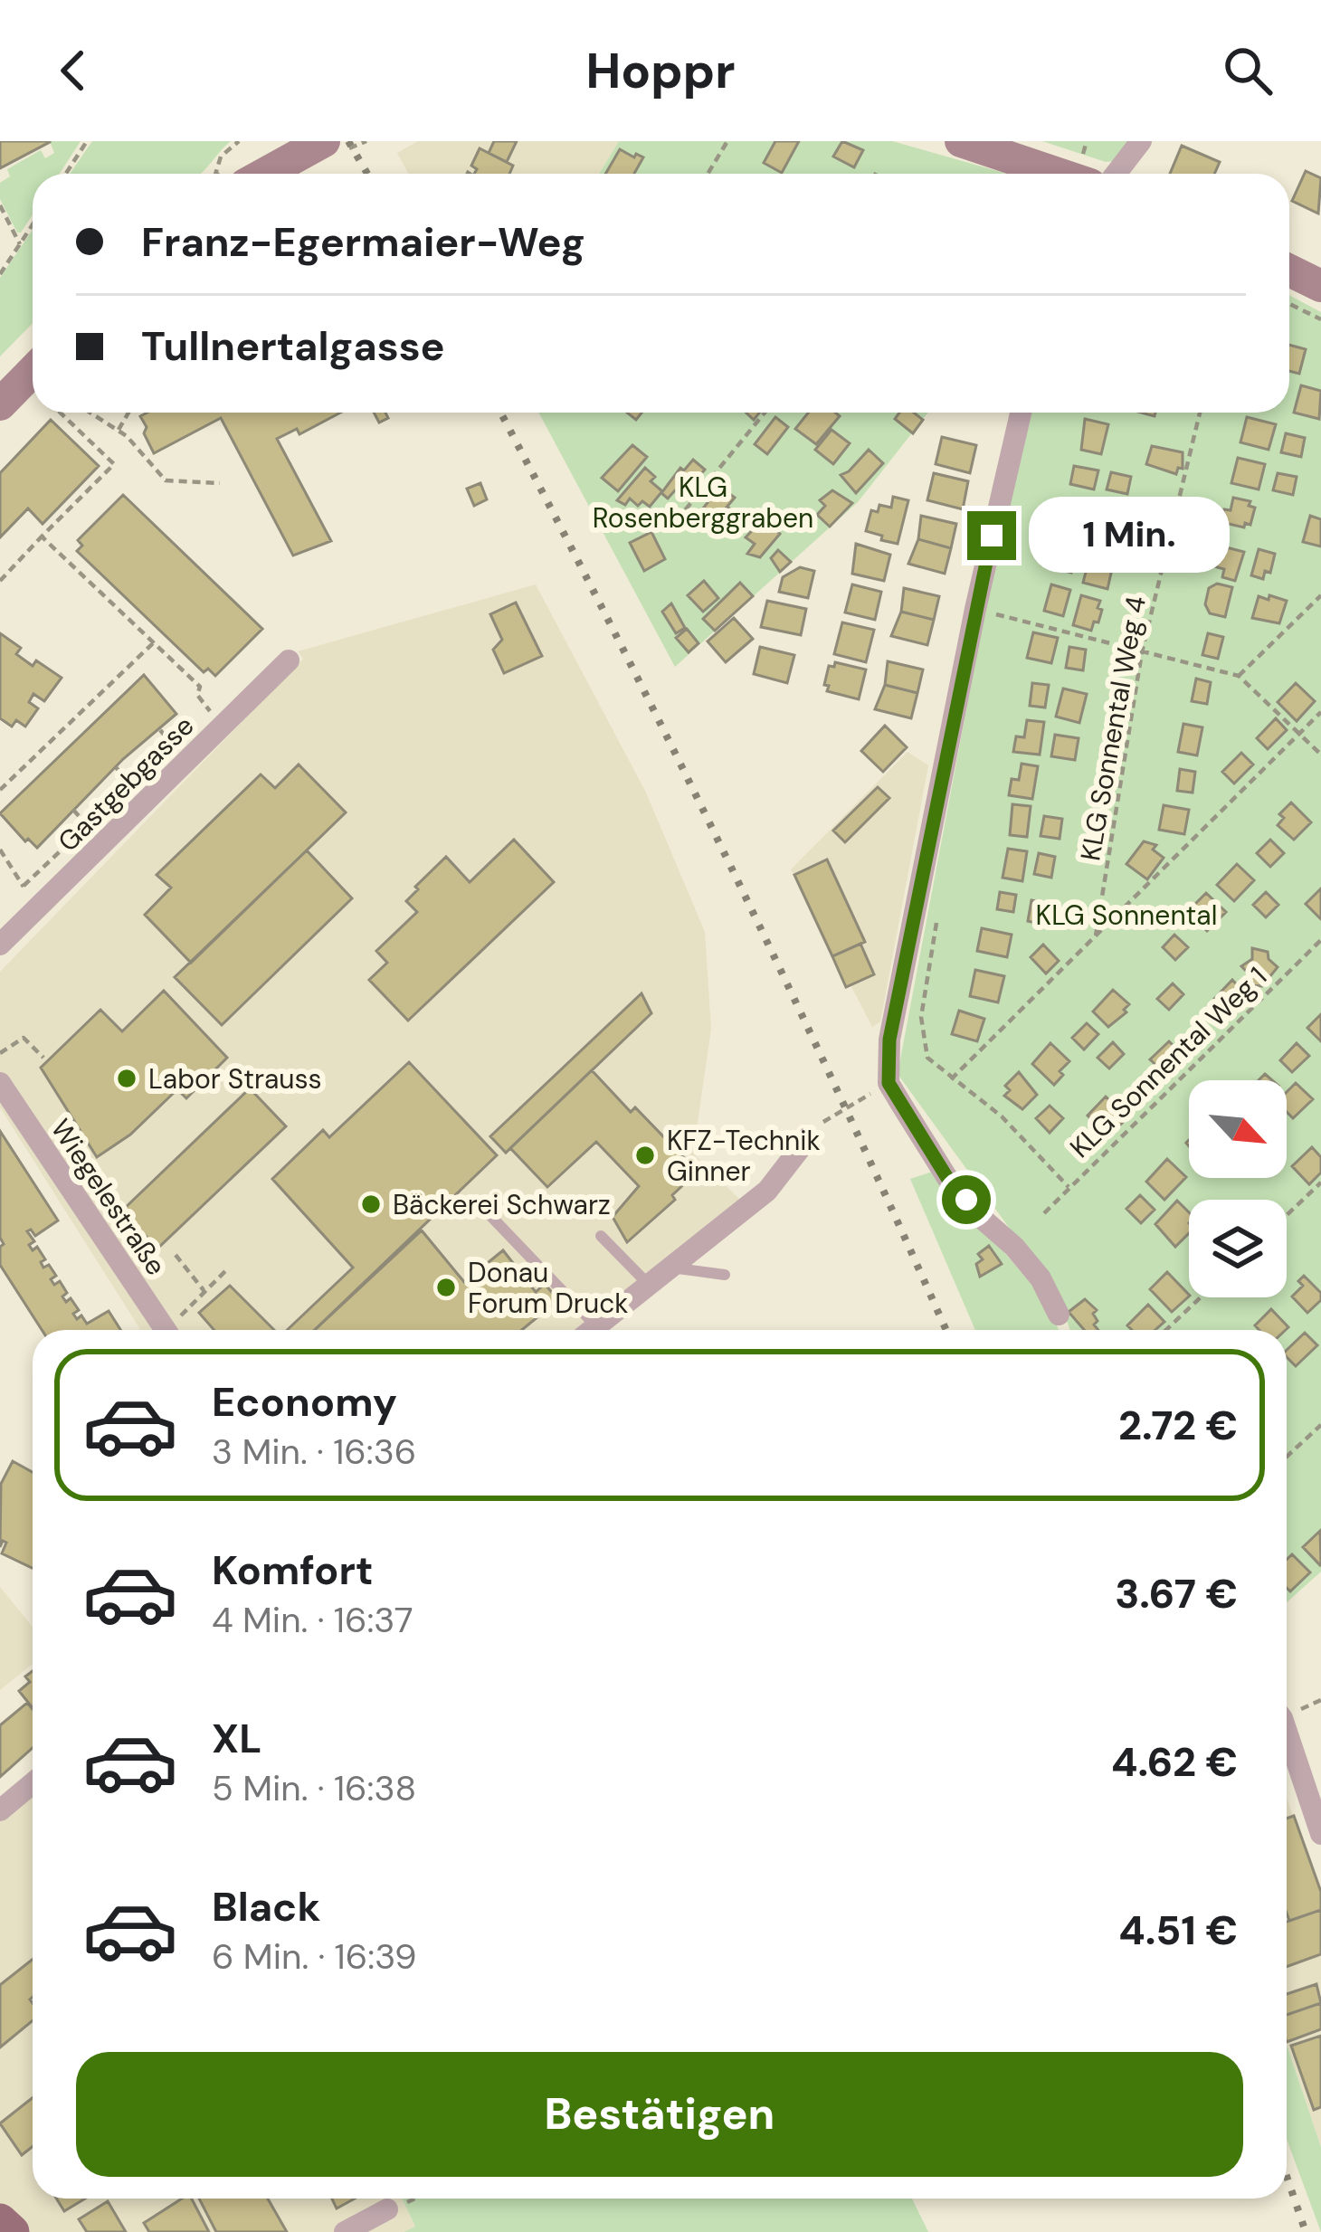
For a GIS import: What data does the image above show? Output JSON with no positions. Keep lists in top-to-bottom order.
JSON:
{
  "streets": {
    "street": ["Gastgebgasse", "Wiegelestraße"],
    "path": ["KLG Sonnental Weg 4", "KLG Sonnental Weg 1"]
  },
  "parks": ["KLG Rosenberggraben", "KLG Sonnental"],
  "places": [
    "Labor Strauss",
    "KFZ-Technik Ginner",
    "Bäckerei Schwarz",
    "Donau Forum Druck"
  ],
  "north": "bottom right",
  "page": {
    "header": "Hoppr",
    "banner": ["Franz-Egermaier-Weg", "Tullnertalgasse"],
    "bubble": "1 Min.",
    "list": [
      {
        "name": "Economy",
        "note": "3 Min. · 16:36",
        "value": "2.72 €"
      },
      {
        "name": "Komfort",
        "note": "4 Min. · 16:37",
        "value": "3.67 €"
      },
      {
        "name": "XL",
        "note": "5 Min. · 16:38",
        "value": "4.62 €"
      },
      {
        "name": "Black",
        "note": "6 Min. · 16:39",
        "value": "4.51 €"
      }
    ],
    "buttons": "Bestätigen"
  }
}
